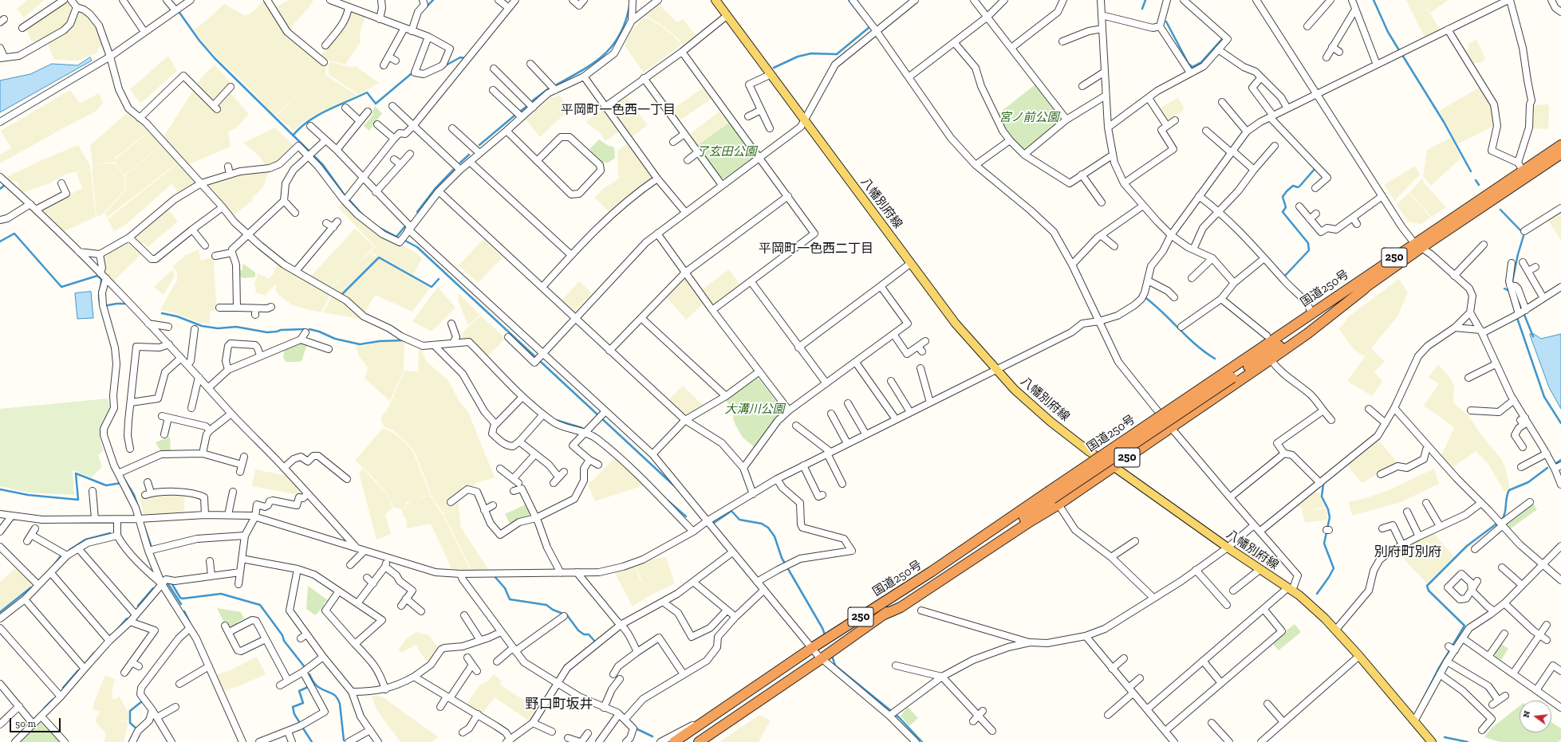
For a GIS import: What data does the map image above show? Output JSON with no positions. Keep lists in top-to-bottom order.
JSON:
{
  "streets": {
    "highway": ["250", "国道250号"],
    "main road": ["八幡別府線"]
  },
  "crossings": [
    ["八幡別府線", "250"],
    ["250", "国道250号"]
  ],
  "districts": [
    "平岡町一色西一丁目",
    "平岡町一色西二丁目",
    "別府町別府",
    "野口町坂井"
  ],
  "parks": ["宮ノ前公園", "了玄田公園", "大溝川公園"],
  "scale_bar": "50 m",
  "north": "left"
}
